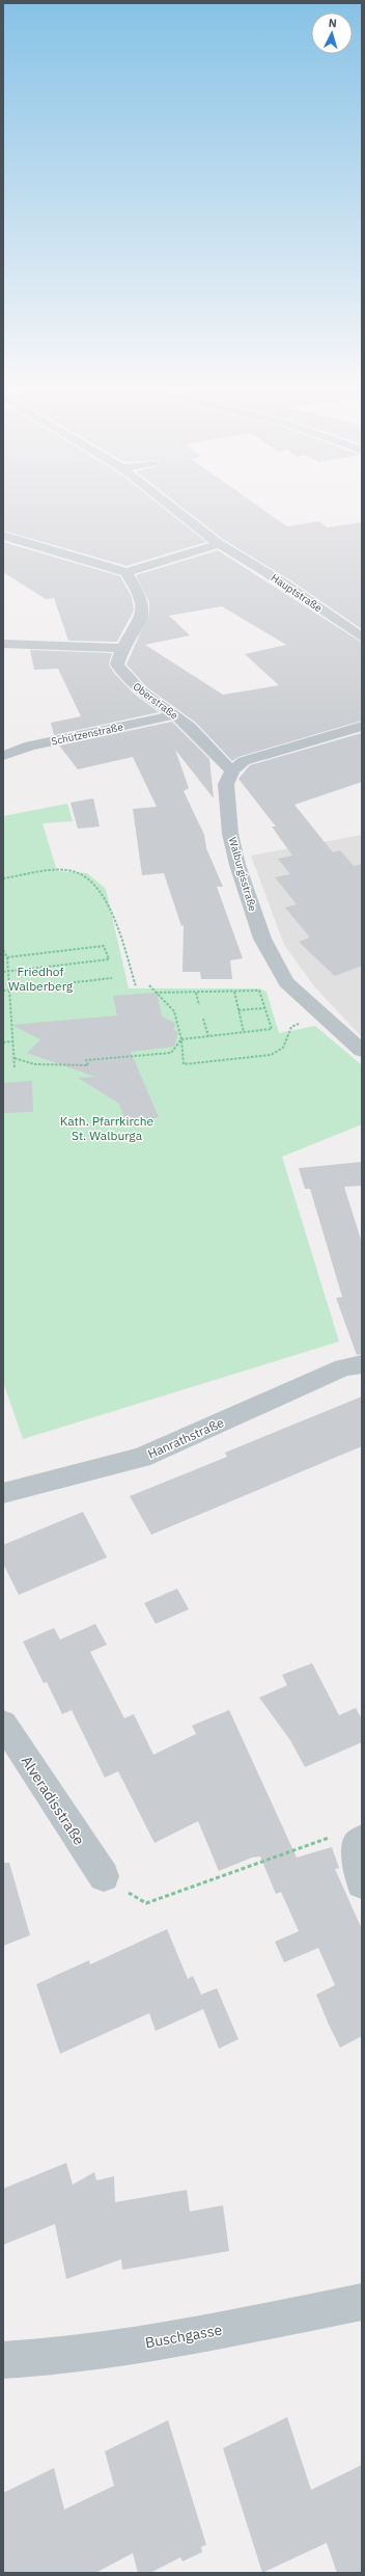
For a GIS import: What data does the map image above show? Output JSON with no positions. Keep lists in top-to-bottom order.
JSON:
{
  "streets": {
    "street": [
      "Hauptstraße",
      "Oberstraße",
      "Schützenstraße",
      "Walburgisstraße",
      "Hanrathstraße",
      "Alveradisstraße",
      "Buschgasse"
    ]
  },
  "crossings": [
    ["Oberstraße", "Schützenstraße"],
    ["Oberstraße", "Walburgisstraße"]
  ],
  "parks": ["Friedhof Walberberg", "Kath. Pfarrkirche St. Walburga"],
  "north": "top"
}
